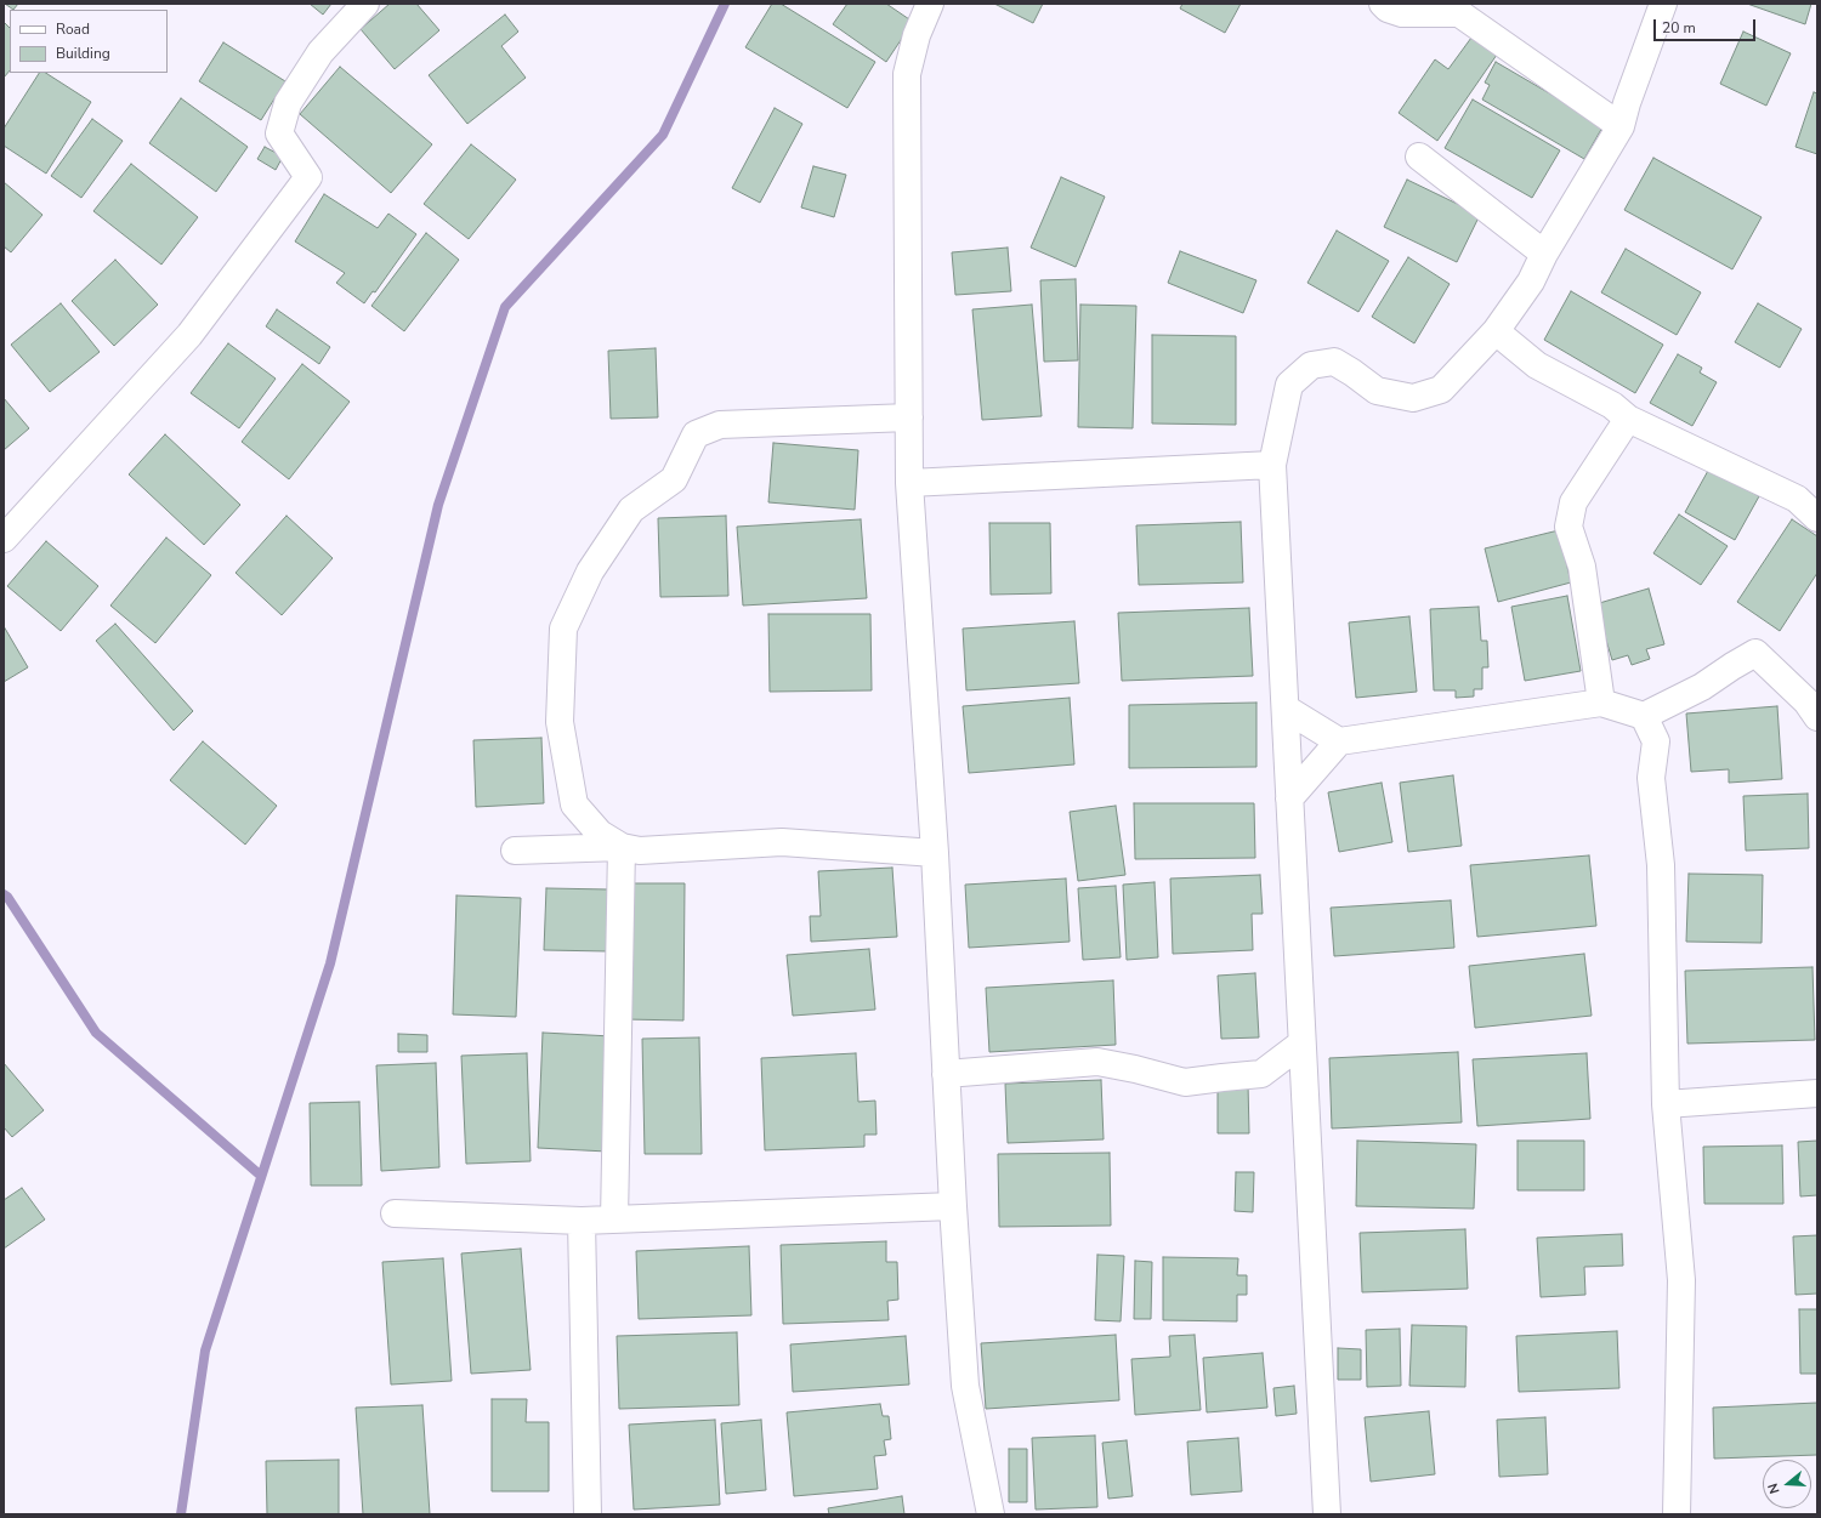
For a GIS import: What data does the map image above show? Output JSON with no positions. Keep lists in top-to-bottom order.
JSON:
{
  "legend": ["Road", "Building"],
  "scale_bar": "20 m",
  "north": "left"
}
